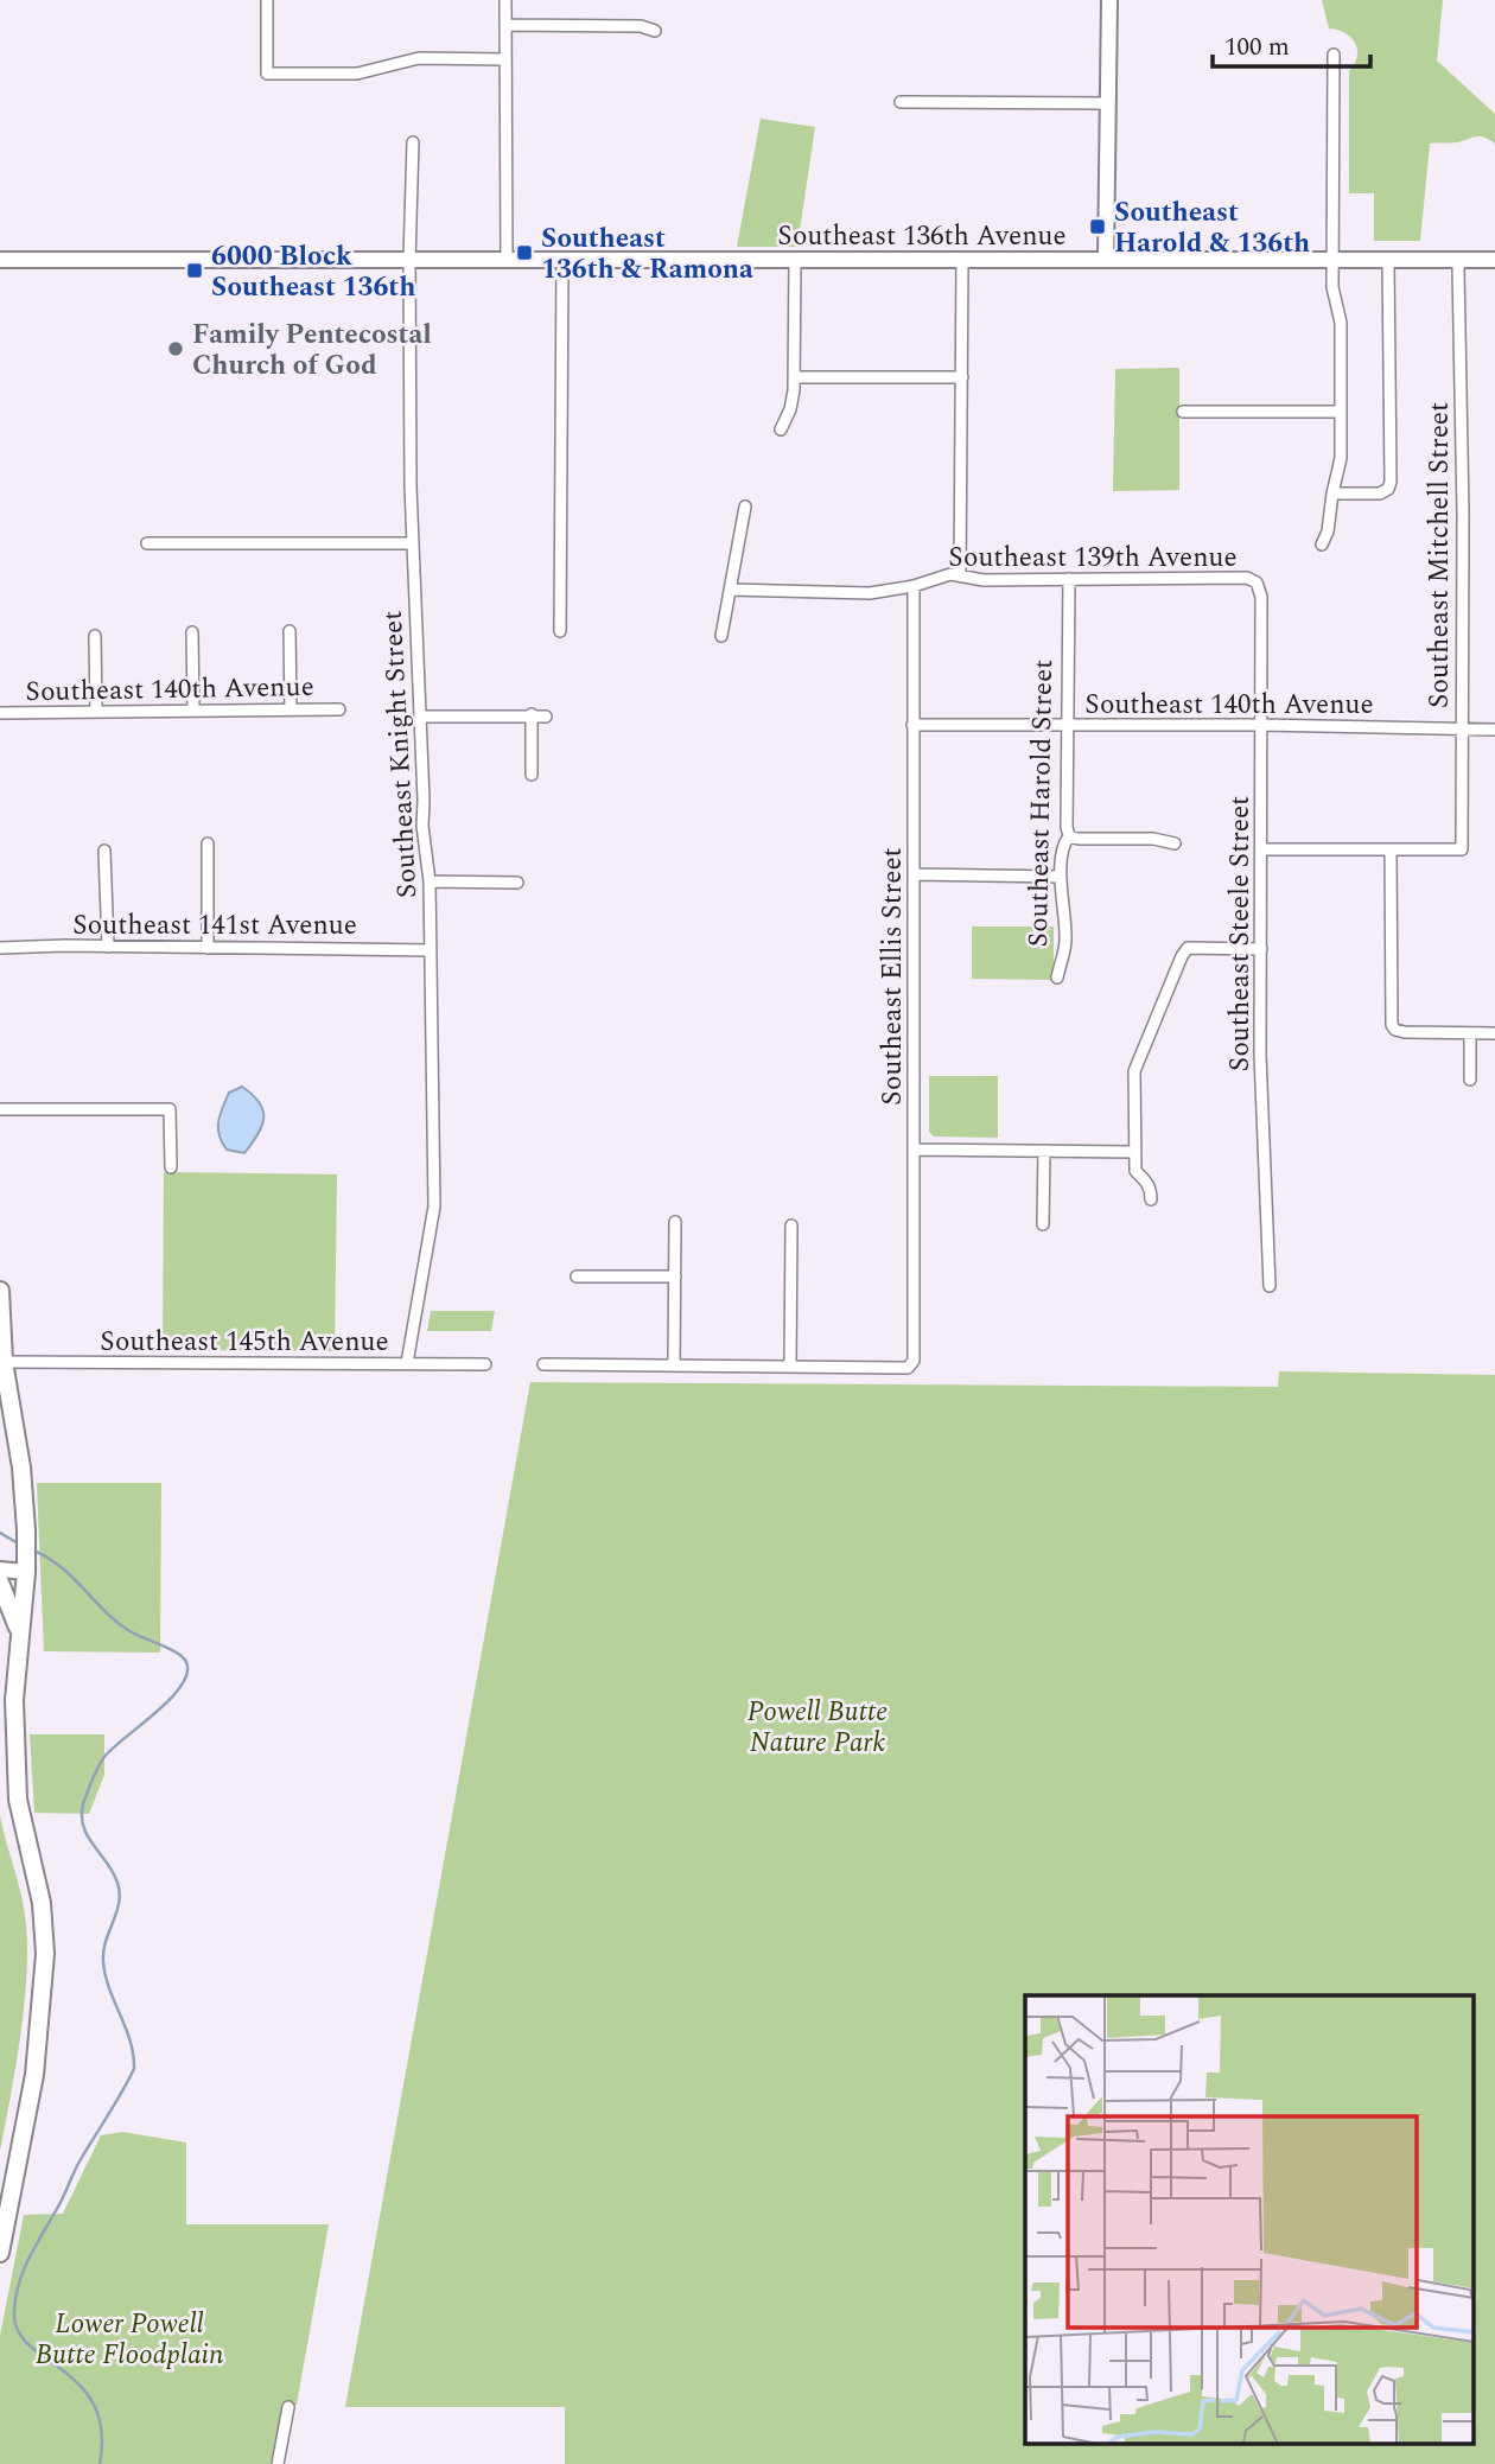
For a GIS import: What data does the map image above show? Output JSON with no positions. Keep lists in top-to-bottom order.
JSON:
{
  "streets": {
    "street": [
      "Southeast 136th Avenue",
      "Southeast Mitchell Street",
      "Southeast 139th Avenue",
      "Southeast 140th Avenue",
      "Southeast Knight Street",
      "Southeast Harold Street",
      "Southeast 141st Avenue",
      "Southeast Steele Street",
      "Southeast Ellis Street",
      "Southeast 145th Avenue"
    ]
  },
  "crossings": [
    ["Southeast 136th Avenue", "Southeast Mitchell Street"],
    ["Southeast 136th Avenue", "Southeast Knight Street"],
    ["Southeast Mitchell Street", "Southeast 140th Avenue"],
    ["Southeast 139th Avenue", "Southeast Harold Street"],
    ["Southeast 139th Avenue", "Southeast Steele Street"],
    ["Southeast 139th Avenue", "Southeast Ellis Street"],
    ["Southeast 140th Avenue", "Southeast Harold Street"],
    ["Southeast 140th Avenue", "Southeast Steele Street"],
    ["Southeast 140th Avenue", "Southeast Ellis Street"],
    ["Southeast Knight Street", "Southeast 141st Avenue"],
    ["Southeast Knight Street", "Southeast 145th Avenue"]
  ],
  "parks": ["Powell Butte Nature Park", "Lower Powell Butte Floodplain"],
  "places": {
    "transit": ["Southeast Harold & 136th", "Southeast 136th & Ramona", "6000 Block Southeast 136th"],
    "other": ["Family Pentecostal Church of God"]
  },
  "scale_bar": "100 m"
}
